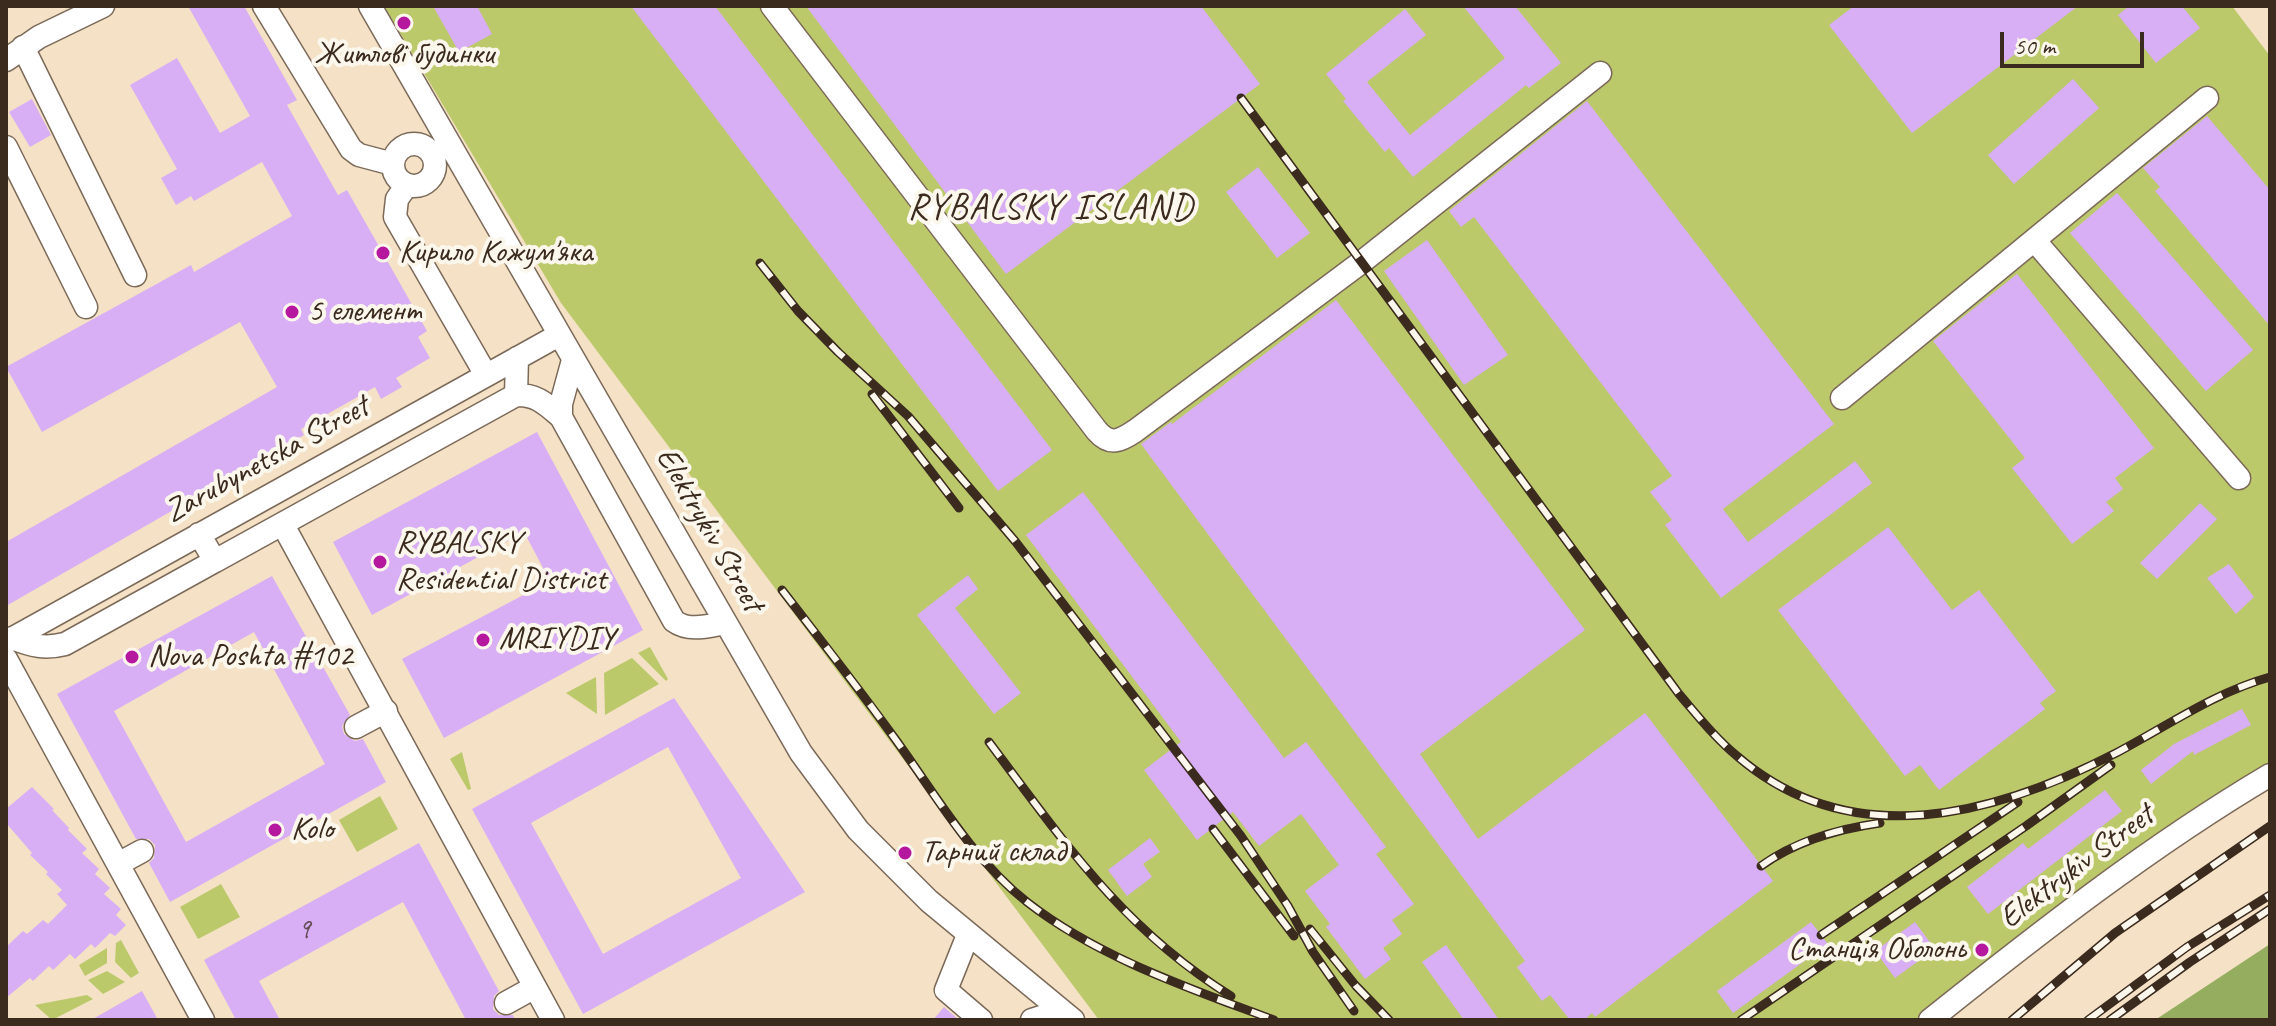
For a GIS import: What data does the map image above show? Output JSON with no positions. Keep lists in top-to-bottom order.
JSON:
{
  "streets": {
    "street": ["Zarubynetska Street", "Elektrykiv Street"]
  },
  "crossings": [
    ["Zarubynetska Street", "Elektrykiv Street"]
  ],
  "districts": ["RYBALSKY ISLAND"],
  "places": [
    "Житлові будинки",
    "Кирило Кожум'яка",
    "5 елемент",
    "RYBALSKY Residential District",
    "MRIYDIY",
    "Nova Poshta #102",
    "Kolo",
    "Тарний склад",
    "Cтанція Оболонь"
  ],
  "house_numbers": ["9"],
  "scale_bar": "50 m"
}
